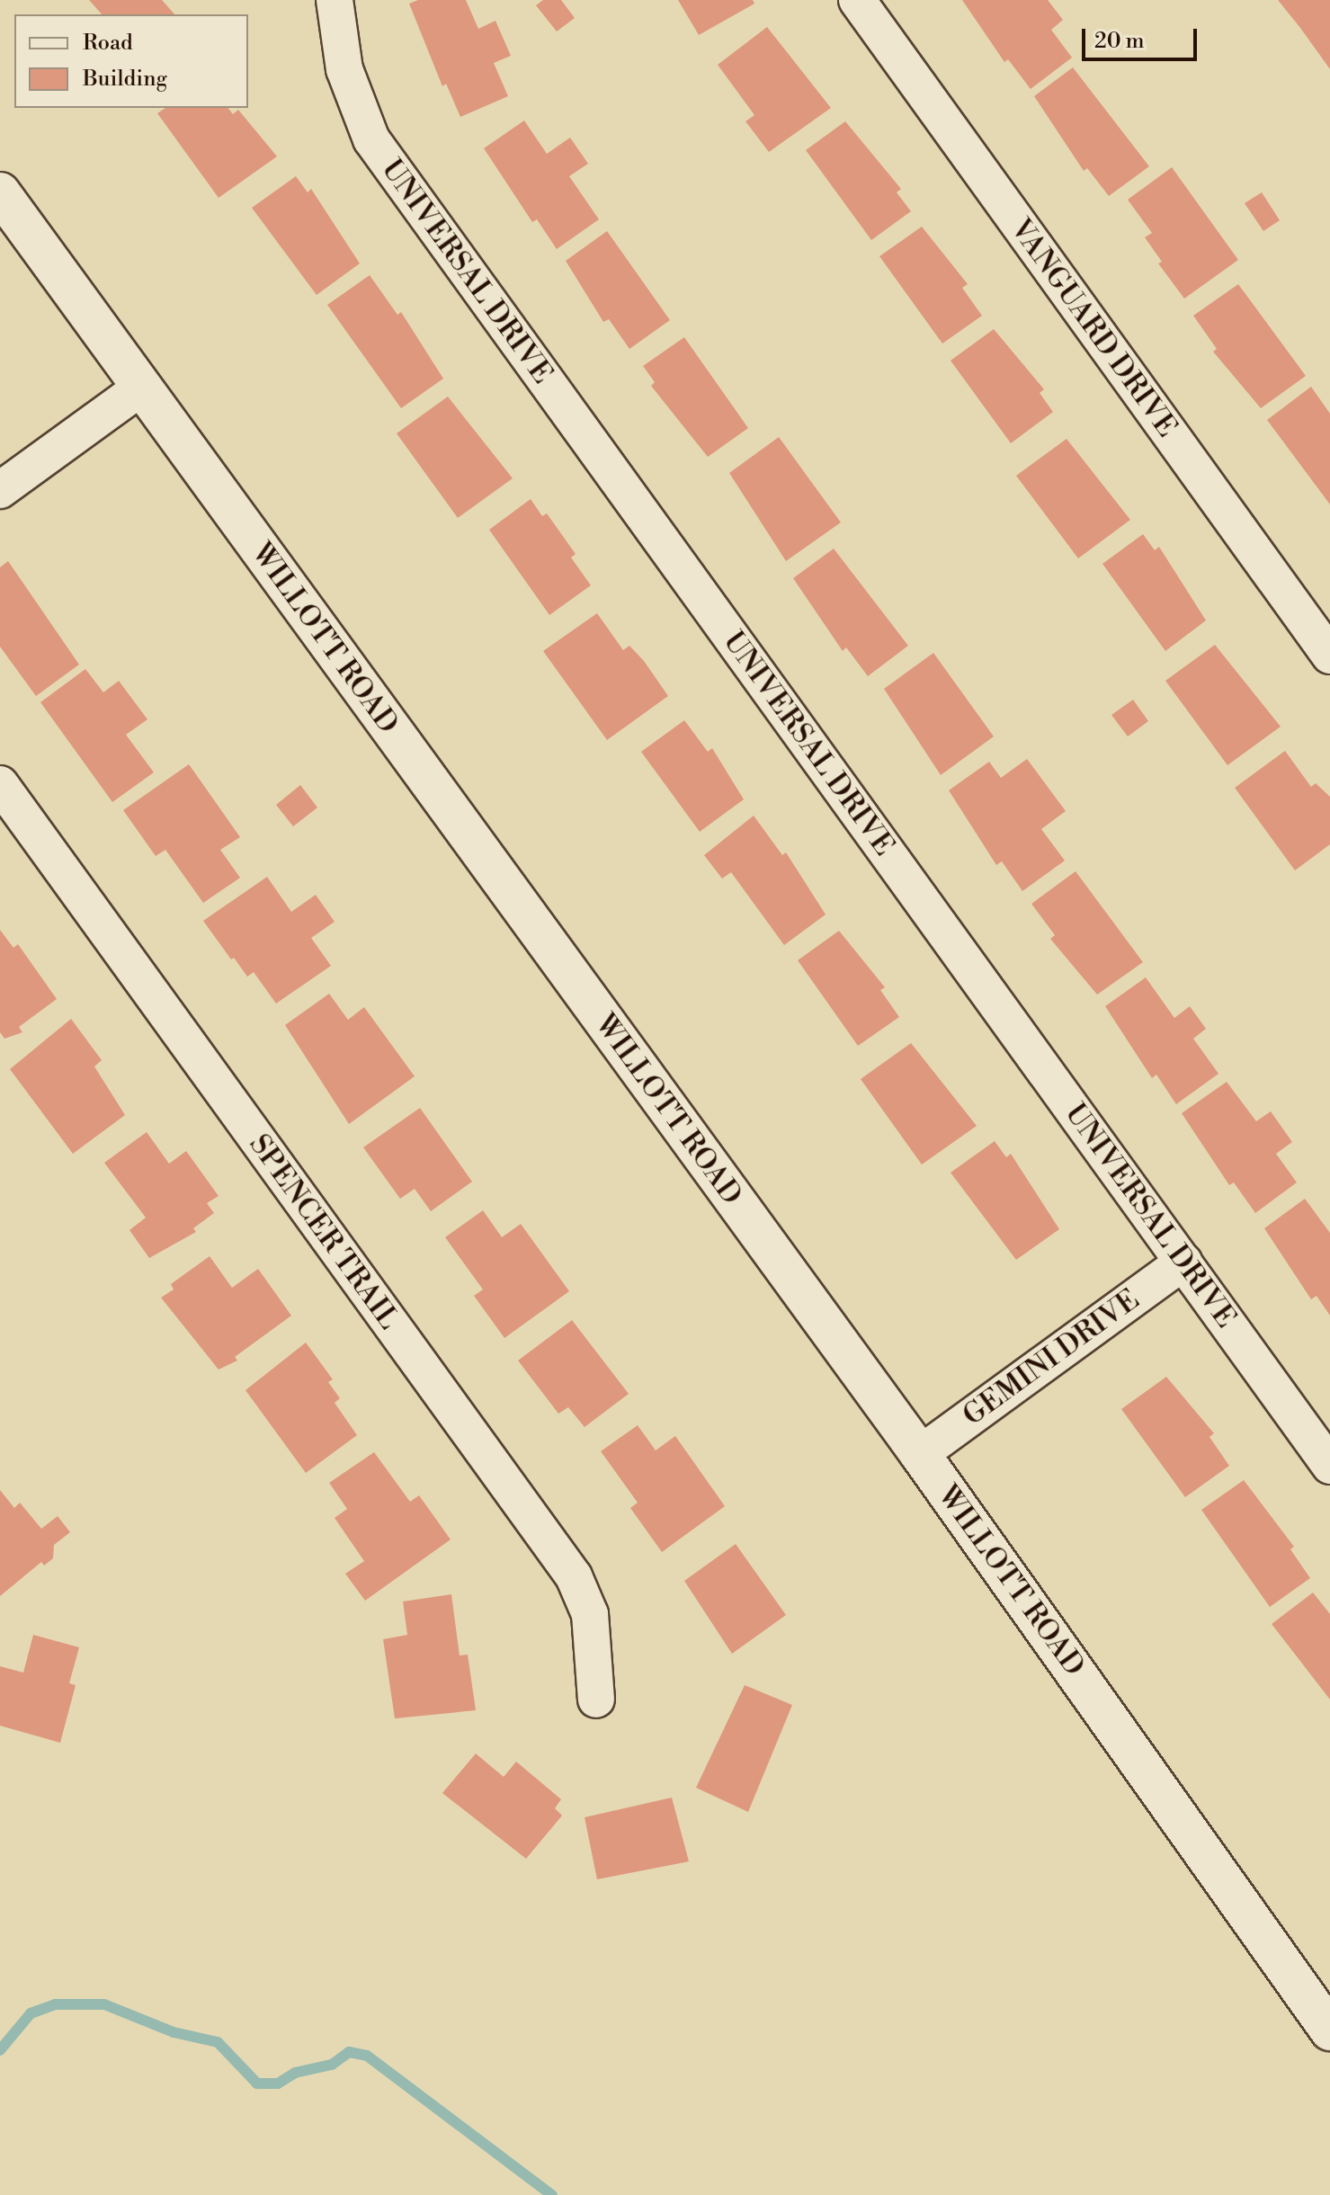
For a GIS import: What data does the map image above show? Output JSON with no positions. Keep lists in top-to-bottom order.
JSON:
{
  "streets": {
    "main road": ["WILLOTT ROAD"],
    "street": [
      "UNIVERSAL DRIVE",
      "VANGUARD DRIVE",
      "SPENCER TRAIL",
      "GEMINI DRIVE"
    ]
  },
  "crossings": [
    ["UNIVERSAL DRIVE", "GEMINI DRIVE"],
    ["WILLOTT ROAD", "GEMINI DRIVE"]
  ],
  "legend": ["Road", "Building"],
  "scale_bar": "20 m"
}
